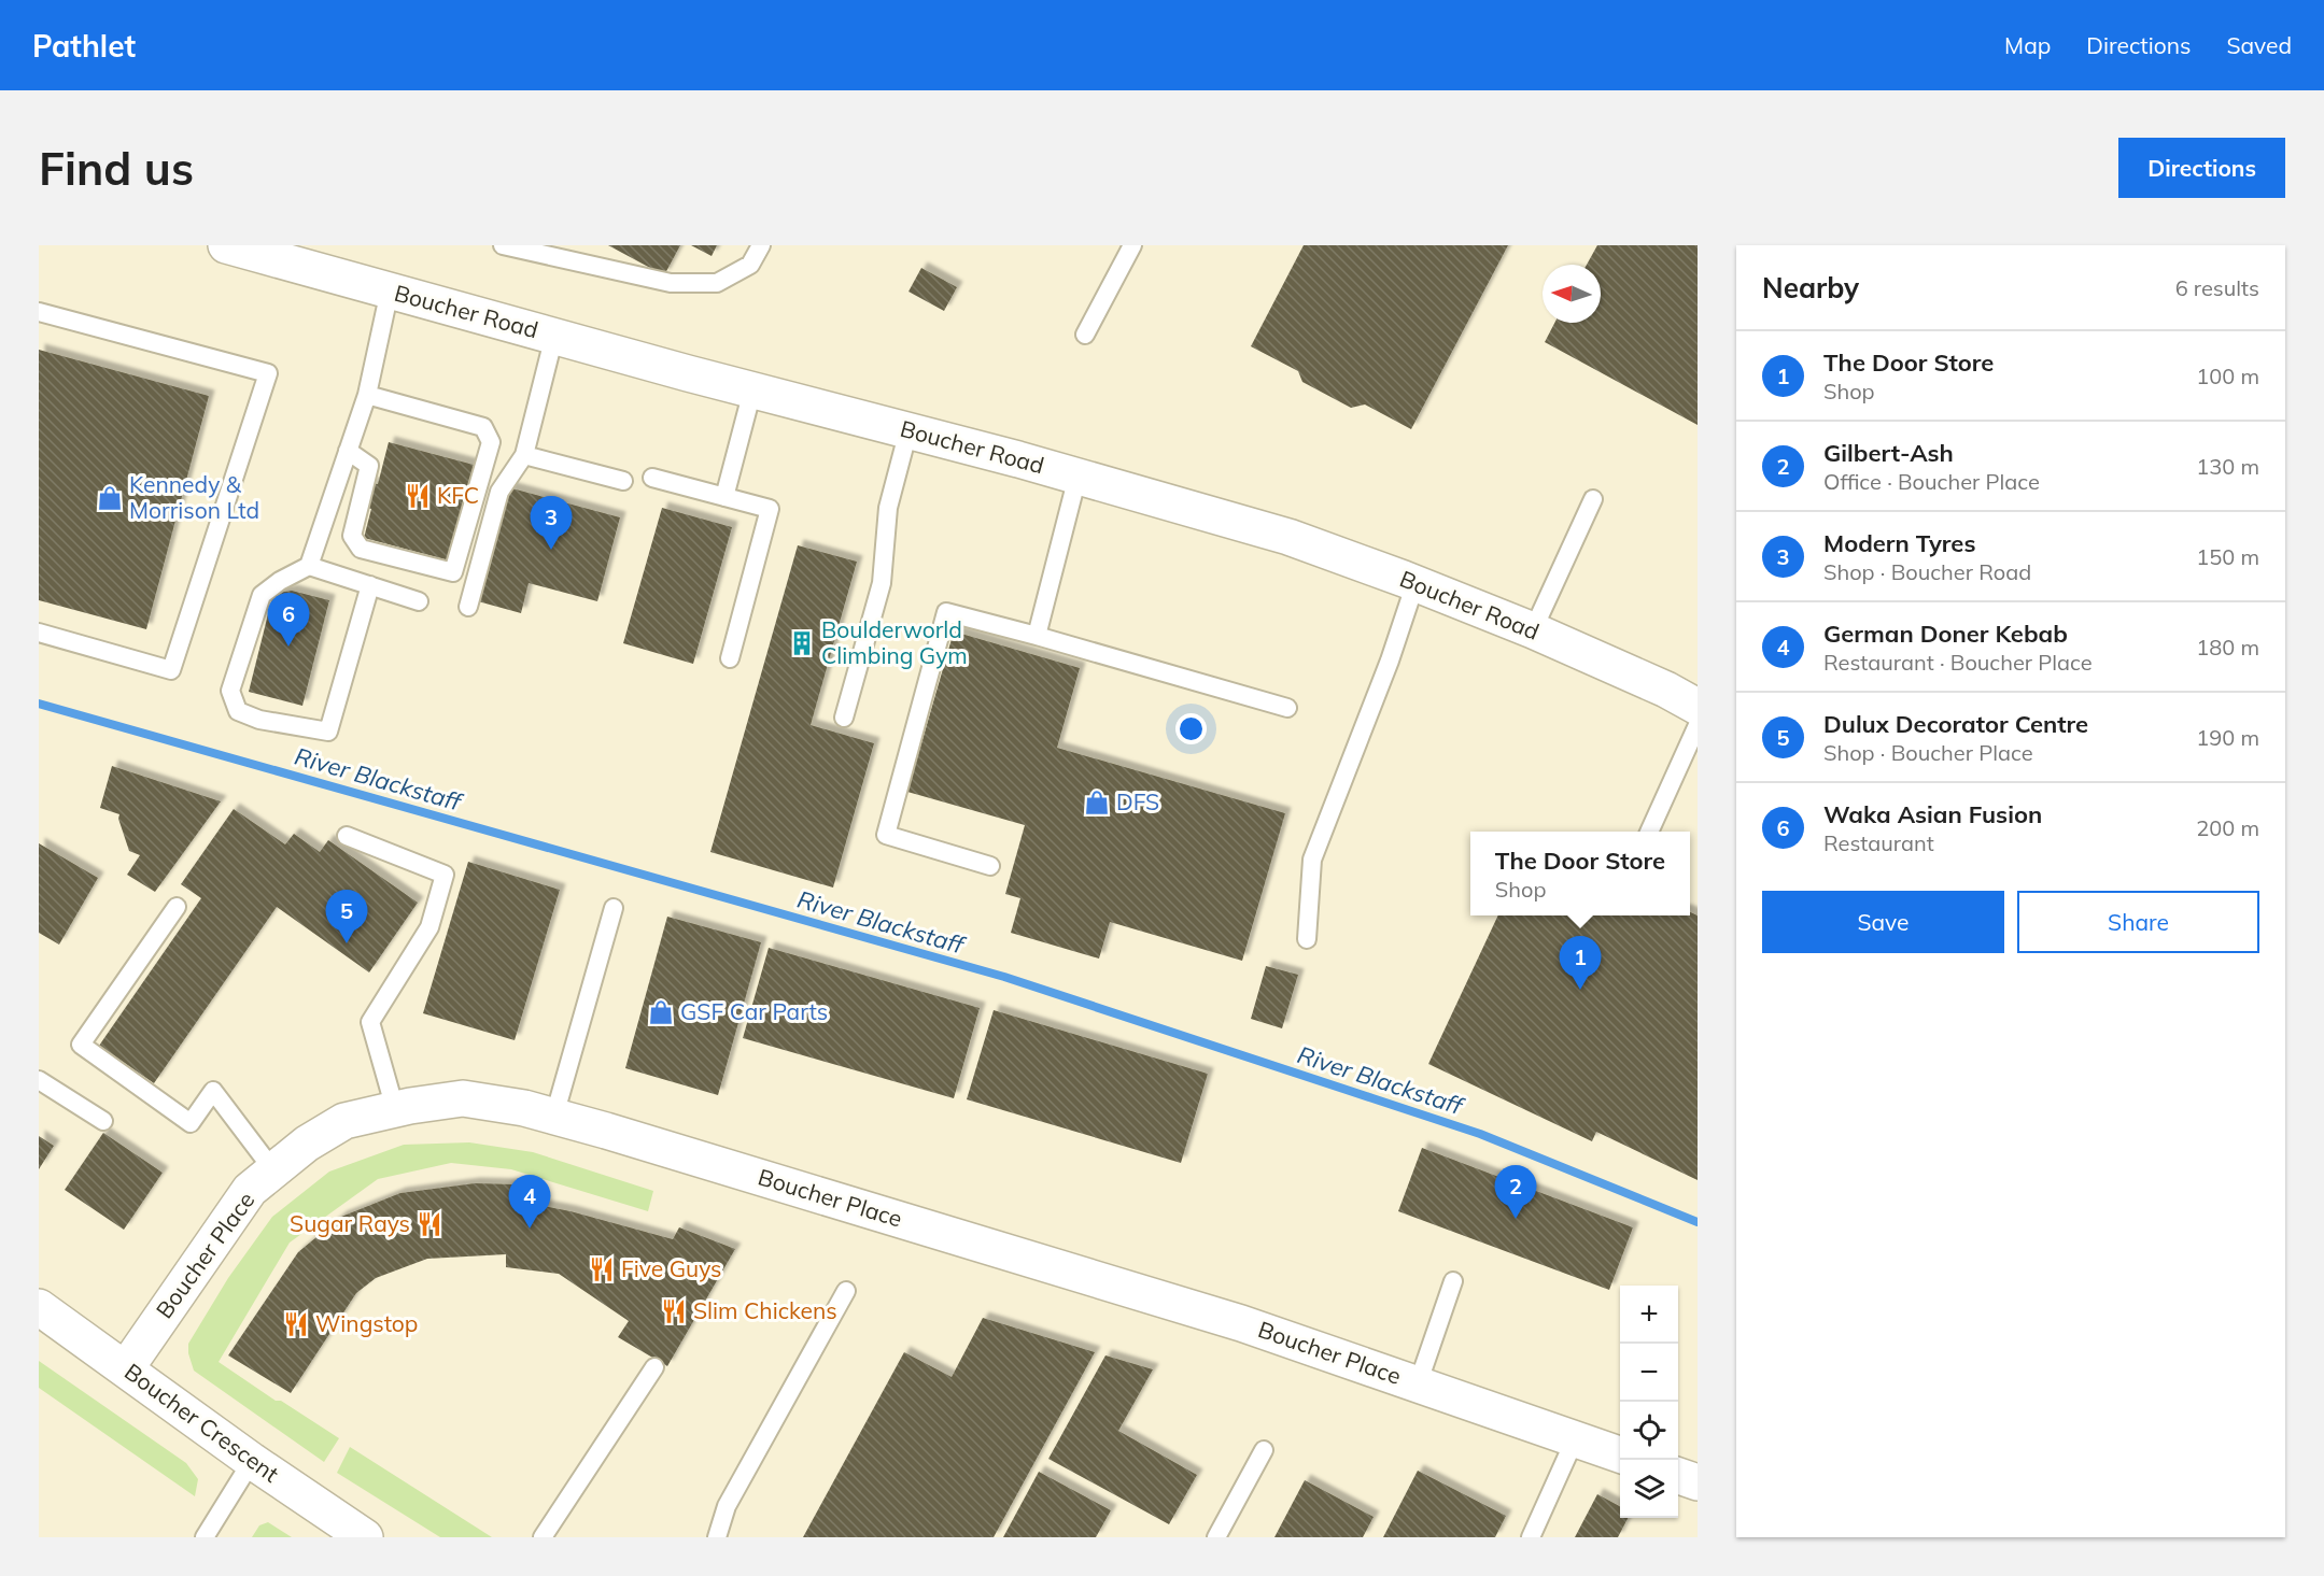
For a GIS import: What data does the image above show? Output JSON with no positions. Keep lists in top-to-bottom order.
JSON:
{
  "streets": {
    "street": ["Boucher Road", "Boucher Place", "Boucher Crescent"]
  },
  "crossings": [
    ["Boucher Place", "Boucher Crescent"]
  ],
  "water": ["River Blackstaff"],
  "places": {
    "restaurant": [
      "KFC",
      "Sugar Rays",
      "Five Guys",
      "Slim Chickens",
      "Wingstop"
    ],
    "shop": ["Kennedy & Morrison Ltd", "DFS", "GSF Car Parts"],
    "building": ["Boulderworld Climbing Gym"]
  },
  "north": "left",
  "page": {
    "header": "Pathlet",
    "nav": ["Map", "Directions", "Saved"],
    "buttons": [
      "Directions",
      ["Save", "Share"]
    ],
    "title": "Find us",
    "heading": ["Nearby", "6 results"],
    "list": [
      {
        "mark": "1",
        "name": "The Door Store",
        "note": "Shop",
        "value": "100 m"
      },
      {
        "mark": "2",
        "name": "Gilbert-Ash",
        "note": "Office · Boucher Place",
        "value": "130 m"
      },
      {
        "mark": "3",
        "name": "Modern Tyres",
        "note": "Shop · Boucher Road",
        "value": "150 m"
      },
      {
        "mark": "4",
        "name": "German Doner Kebab",
        "note": "Restaurant · Boucher Place",
        "value": "180 m"
      },
      {
        "mark": "5",
        "name": "Dulux Decorator Centre",
        "note": "Shop · Boucher Place",
        "value": "190 m"
      },
      {
        "mark": "6",
        "name": "Waka Asian Fusion",
        "note": "Restaurant",
        "value": "200 m"
      }
    ],
    "pins": [
      "3",
      "6",
      "5",
      "1",
      "2",
      "4"
    ],
    "popup": ["The Door Store", "Shop"],
    "map_buttons": ["+", "−"]
  }
}
